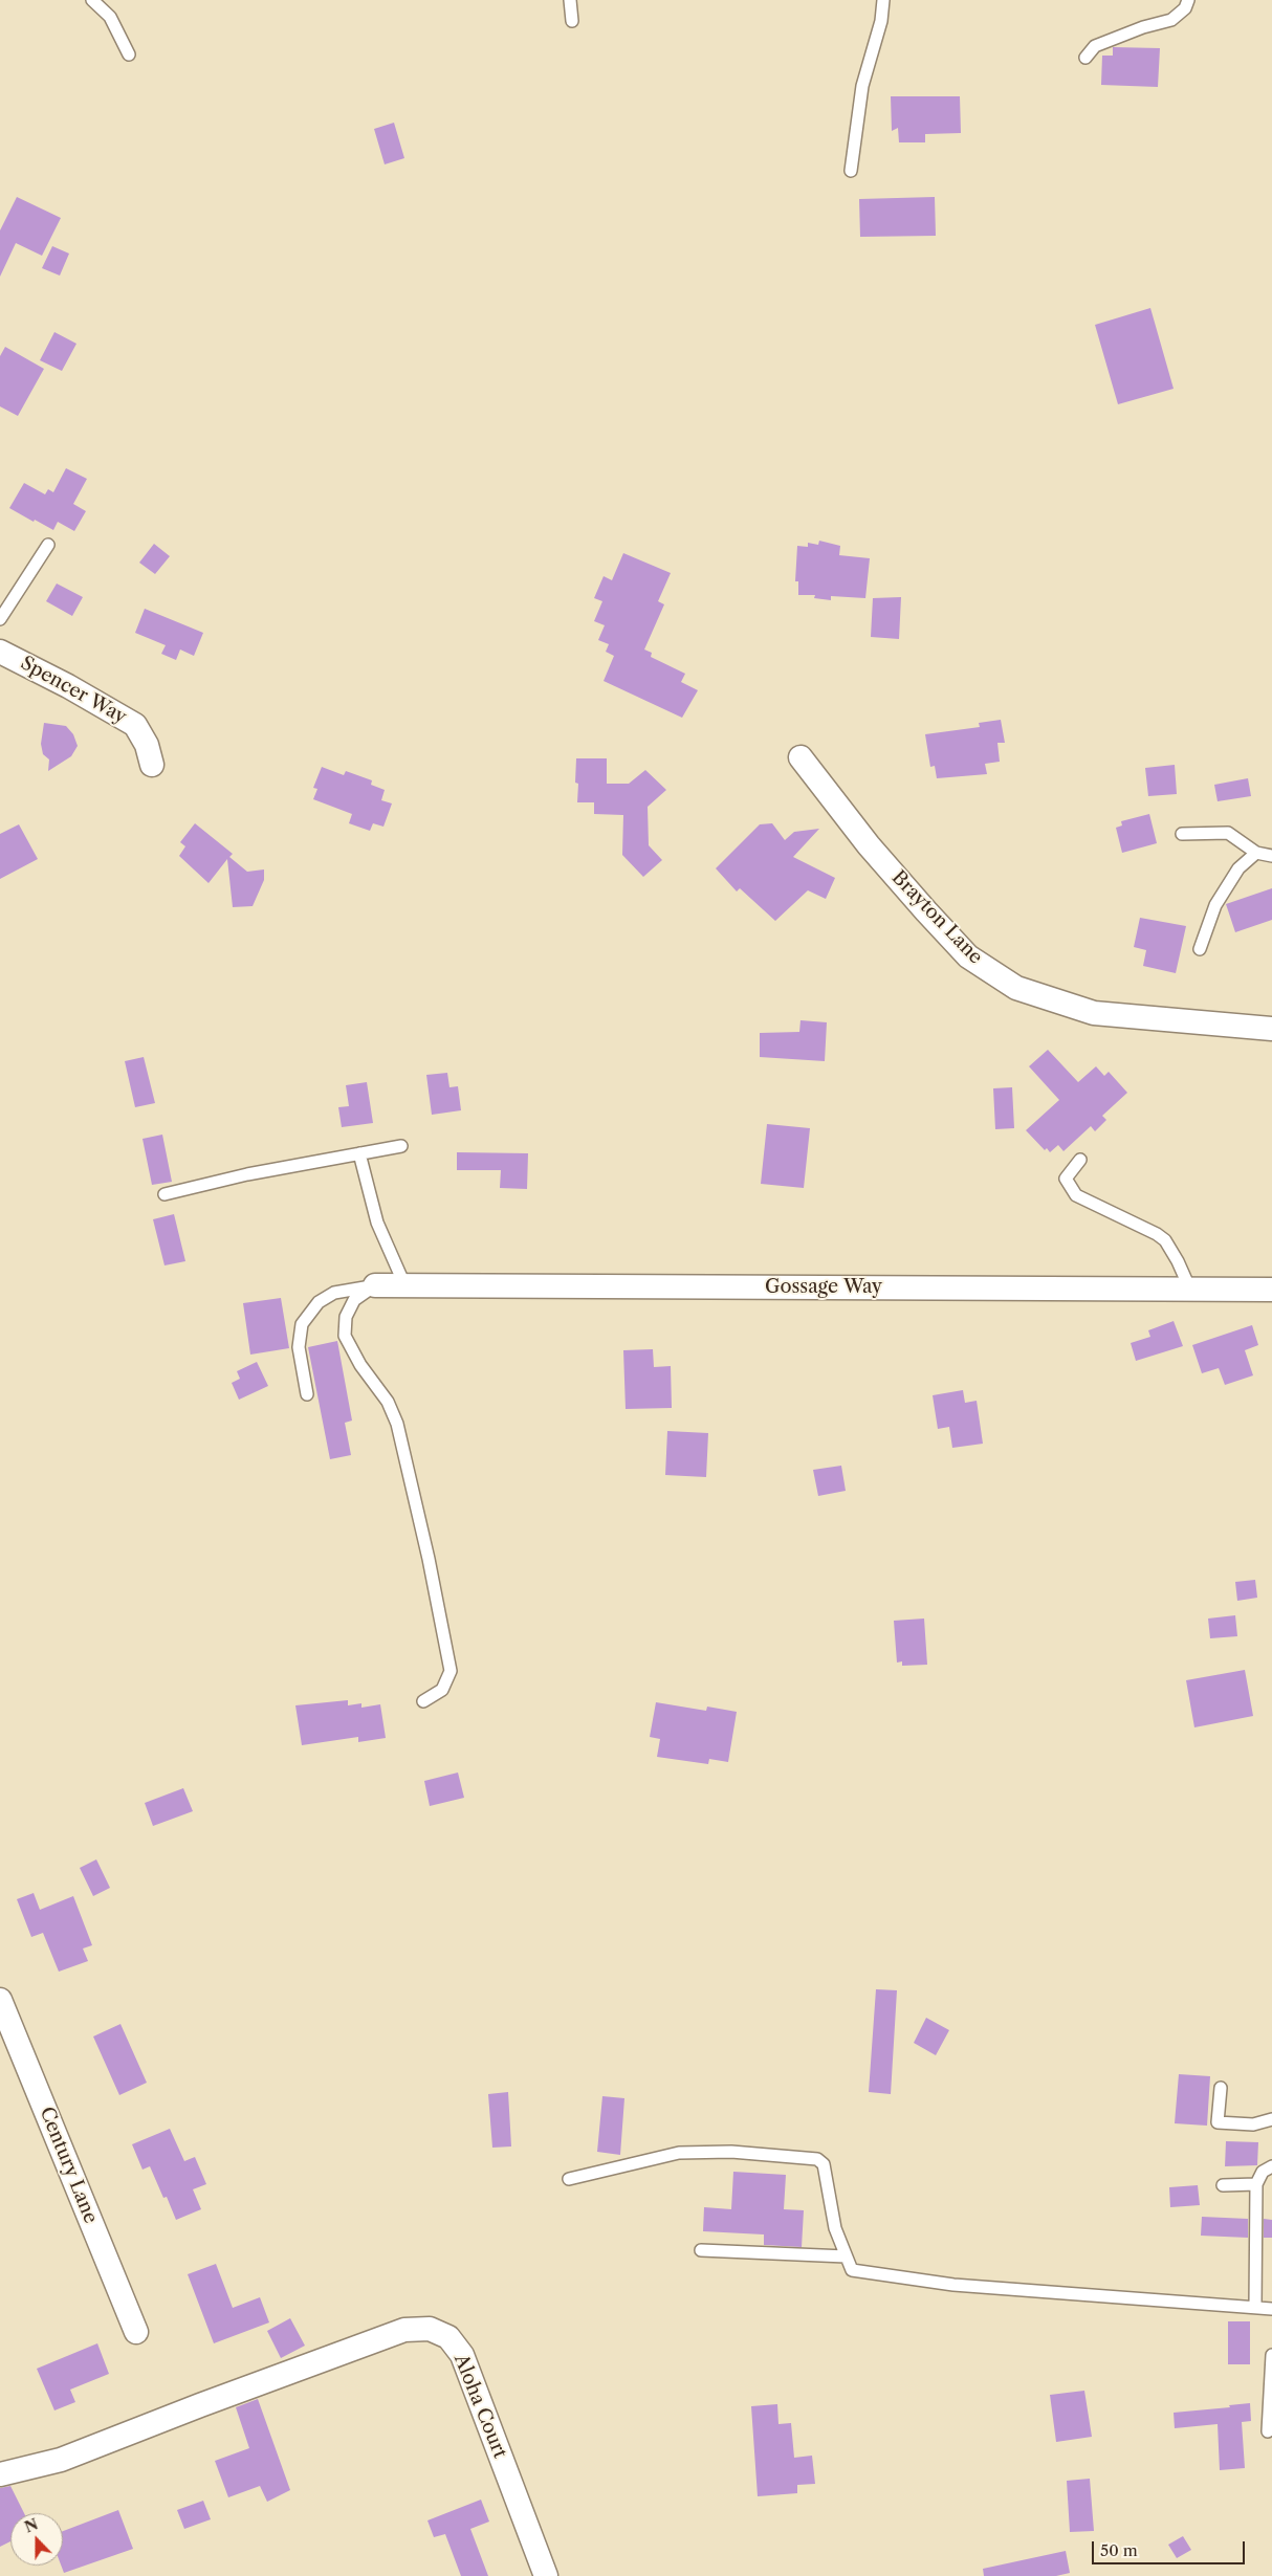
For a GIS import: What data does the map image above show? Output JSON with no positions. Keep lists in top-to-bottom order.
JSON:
{
  "streets": {
    "street": [
      "Spencer Way",
      "Brayton Lane",
      "Gossage Way",
      "Century Lane",
      "Aloha Court"
    ]
  },
  "scale_bar": "50 m",
  "north": "top"
}
